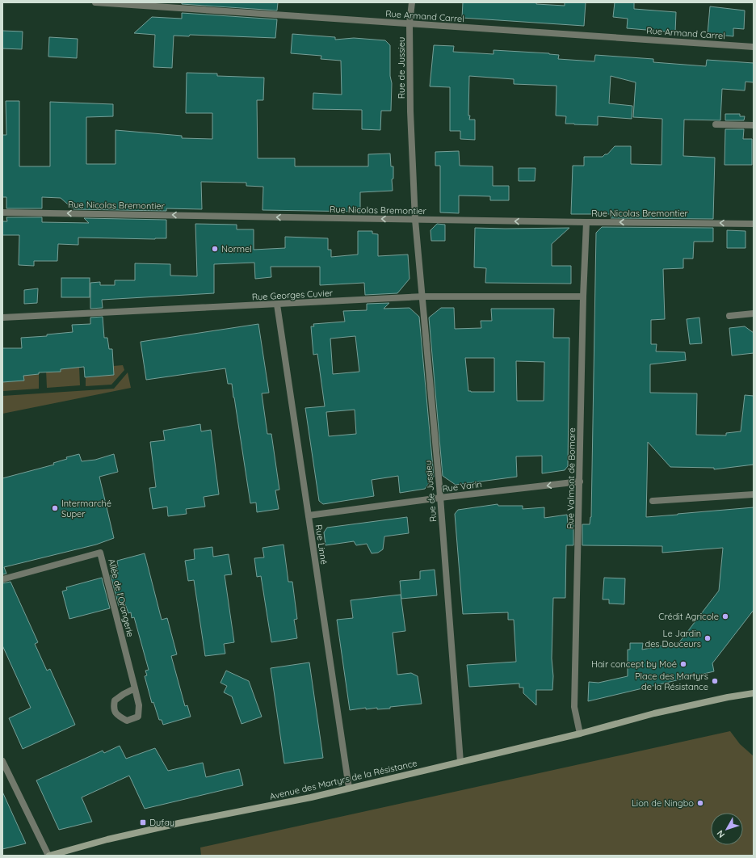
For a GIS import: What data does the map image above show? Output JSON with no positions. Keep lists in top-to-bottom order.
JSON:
{
  "streets": {
    "main road": ["Avenue des Martyrs de la Résistance"],
    "street": [
      "Rue Armand Carrel",
      "Rue de Jussieu",
      "Rue Nicolas Bremontier",
      "Rue Georges Cuvier",
      "Rue Valmont de Bomare",
      "Rue Varin",
      "Rue Linné",
      "Allée de l'Orangerie"
    ]
  },
  "crossings": [
    ["Rue Armand Carrel", "Rue de Jussieu"],
    ["Rue de Jussieu", "Rue Nicolas Bremontier"],
    ["Rue de Jussieu", "Rue Georges Cuvier"],
    ["Rue de Jussieu", "Rue Varin"],
    ["Rue de Jussieu", "Avenue des Martyrs de la Résistance"],
    ["Rue Nicolas Bremontier", "Rue Valmont de Bomare"],
    ["Rue Georges Cuvier", "Rue Valmont de Bomare"],
    ["Rue Georges Cuvier", "Rue Linné"],
    ["Rue Valmont de Bomare", "Rue Varin"],
    ["Rue Valmont de Bomare", "Avenue des Martyrs de la Résistance"],
    ["Rue Varin", "Rue Linné"],
    ["Rue Linné", "Avenue des Martyrs de la Résistance"]
  ],
  "one_way": ["Rue Nicolas Bremontier", "Rue Varin"],
  "places": {
    "other": [
      "Normel",
      "Intermarché Super",
      "Crédit Agricole",
      "Le Jardin des Douceurs",
      "Hair concept by Moé",
      "Place des Martyrs de la Résistance",
      "Lion de Ningbo"
    ],
    "transit": ["Dufay"]
  },
  "north": "bottom left"
}
